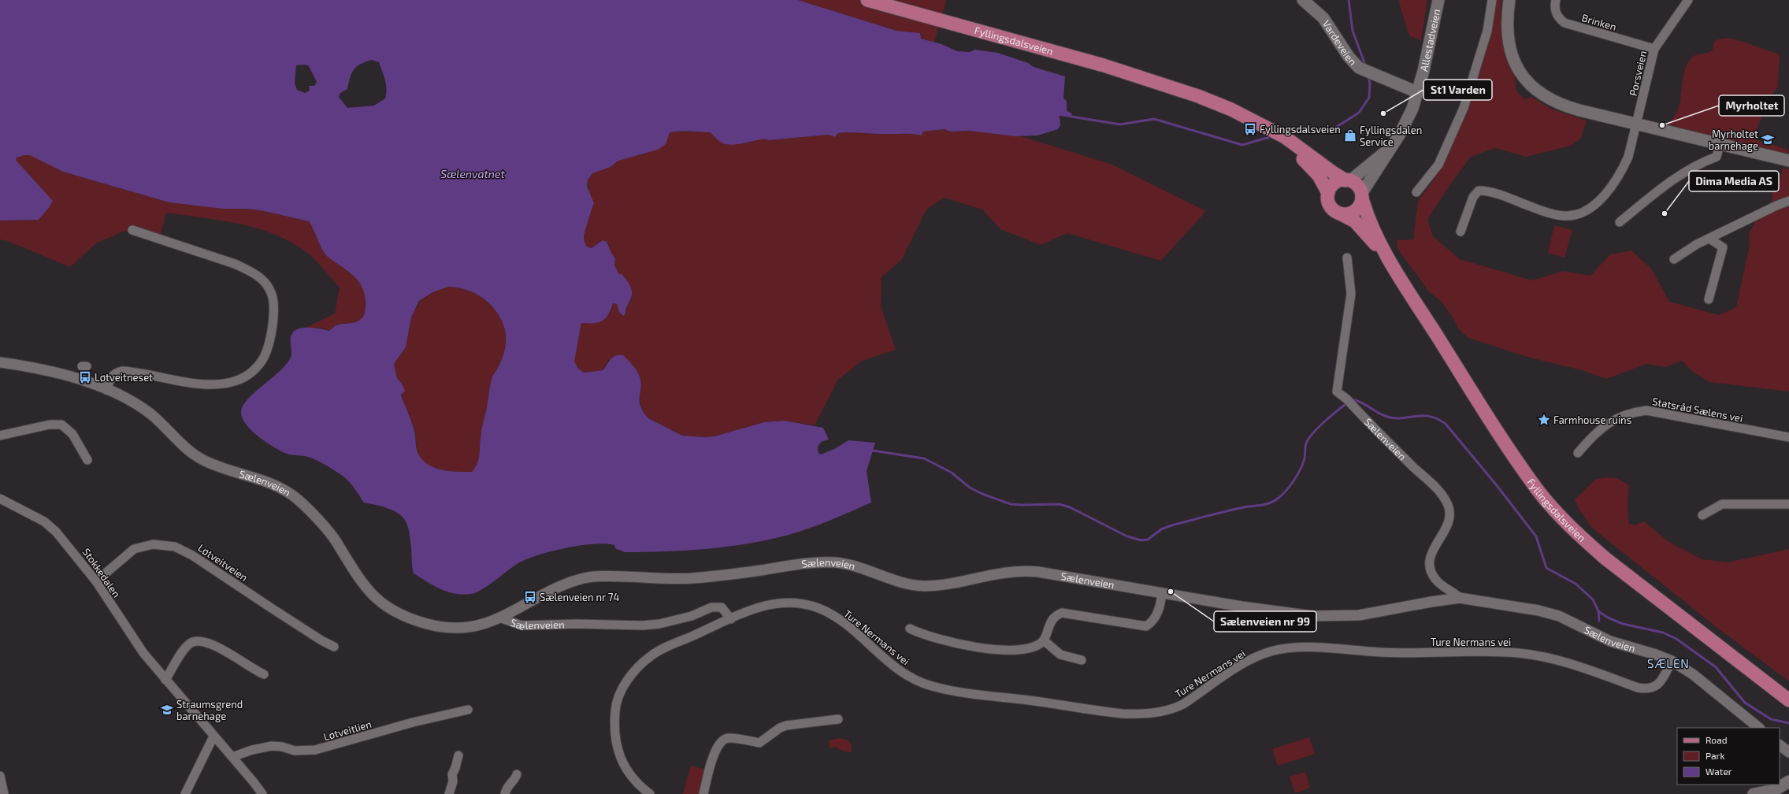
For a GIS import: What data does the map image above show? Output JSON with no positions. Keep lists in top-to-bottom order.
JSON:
{
  "streets": {
    "main road": ["Allestadveien", "Fyllingsdalsveien", "Vardeveien"],
    "street": [
      "Brinken",
      "Porsveien",
      "Statsråd Sælens vei",
      "Sælenveien",
      "Løtveitveien",
      "Stokkedalen",
      "Ture Nermans vei",
      "Løtveitlien"
    ]
  },
  "crossings": [
    ["Brinken", "Porsveien"],
    ["Allestadveien", "Fyllingsdalsveien"],
    ["Allestadveien", "Vardeveien"],
    ["Sælenveien", "Ture Nermans vei"],
    ["Løtveitveien", "Stokkedalen"],
    ["Stokkedalen", "Løtveitlien"]
  ],
  "districts": ["SÆLEN"],
  "water": ["Sælenvatnet"],
  "places": {
    "other": [
      "St1 Varden",
      "Myrholtet",
      "Dima Media AS",
      "Sælenveien nr 99"
    ],
    "bus stop": ["Fyllingsdalsveien", "Løtveitneset", "Sælenveien nr 74"],
    "shop": ["Fyllingsdalen Service"],
    "school or university": ["Myrholtet barnehage", "Straumsgrend barnehage"],
    "place": ["Farmhouse ruins"]
  },
  "legend": ["Road", "Park", "Water"]
}
